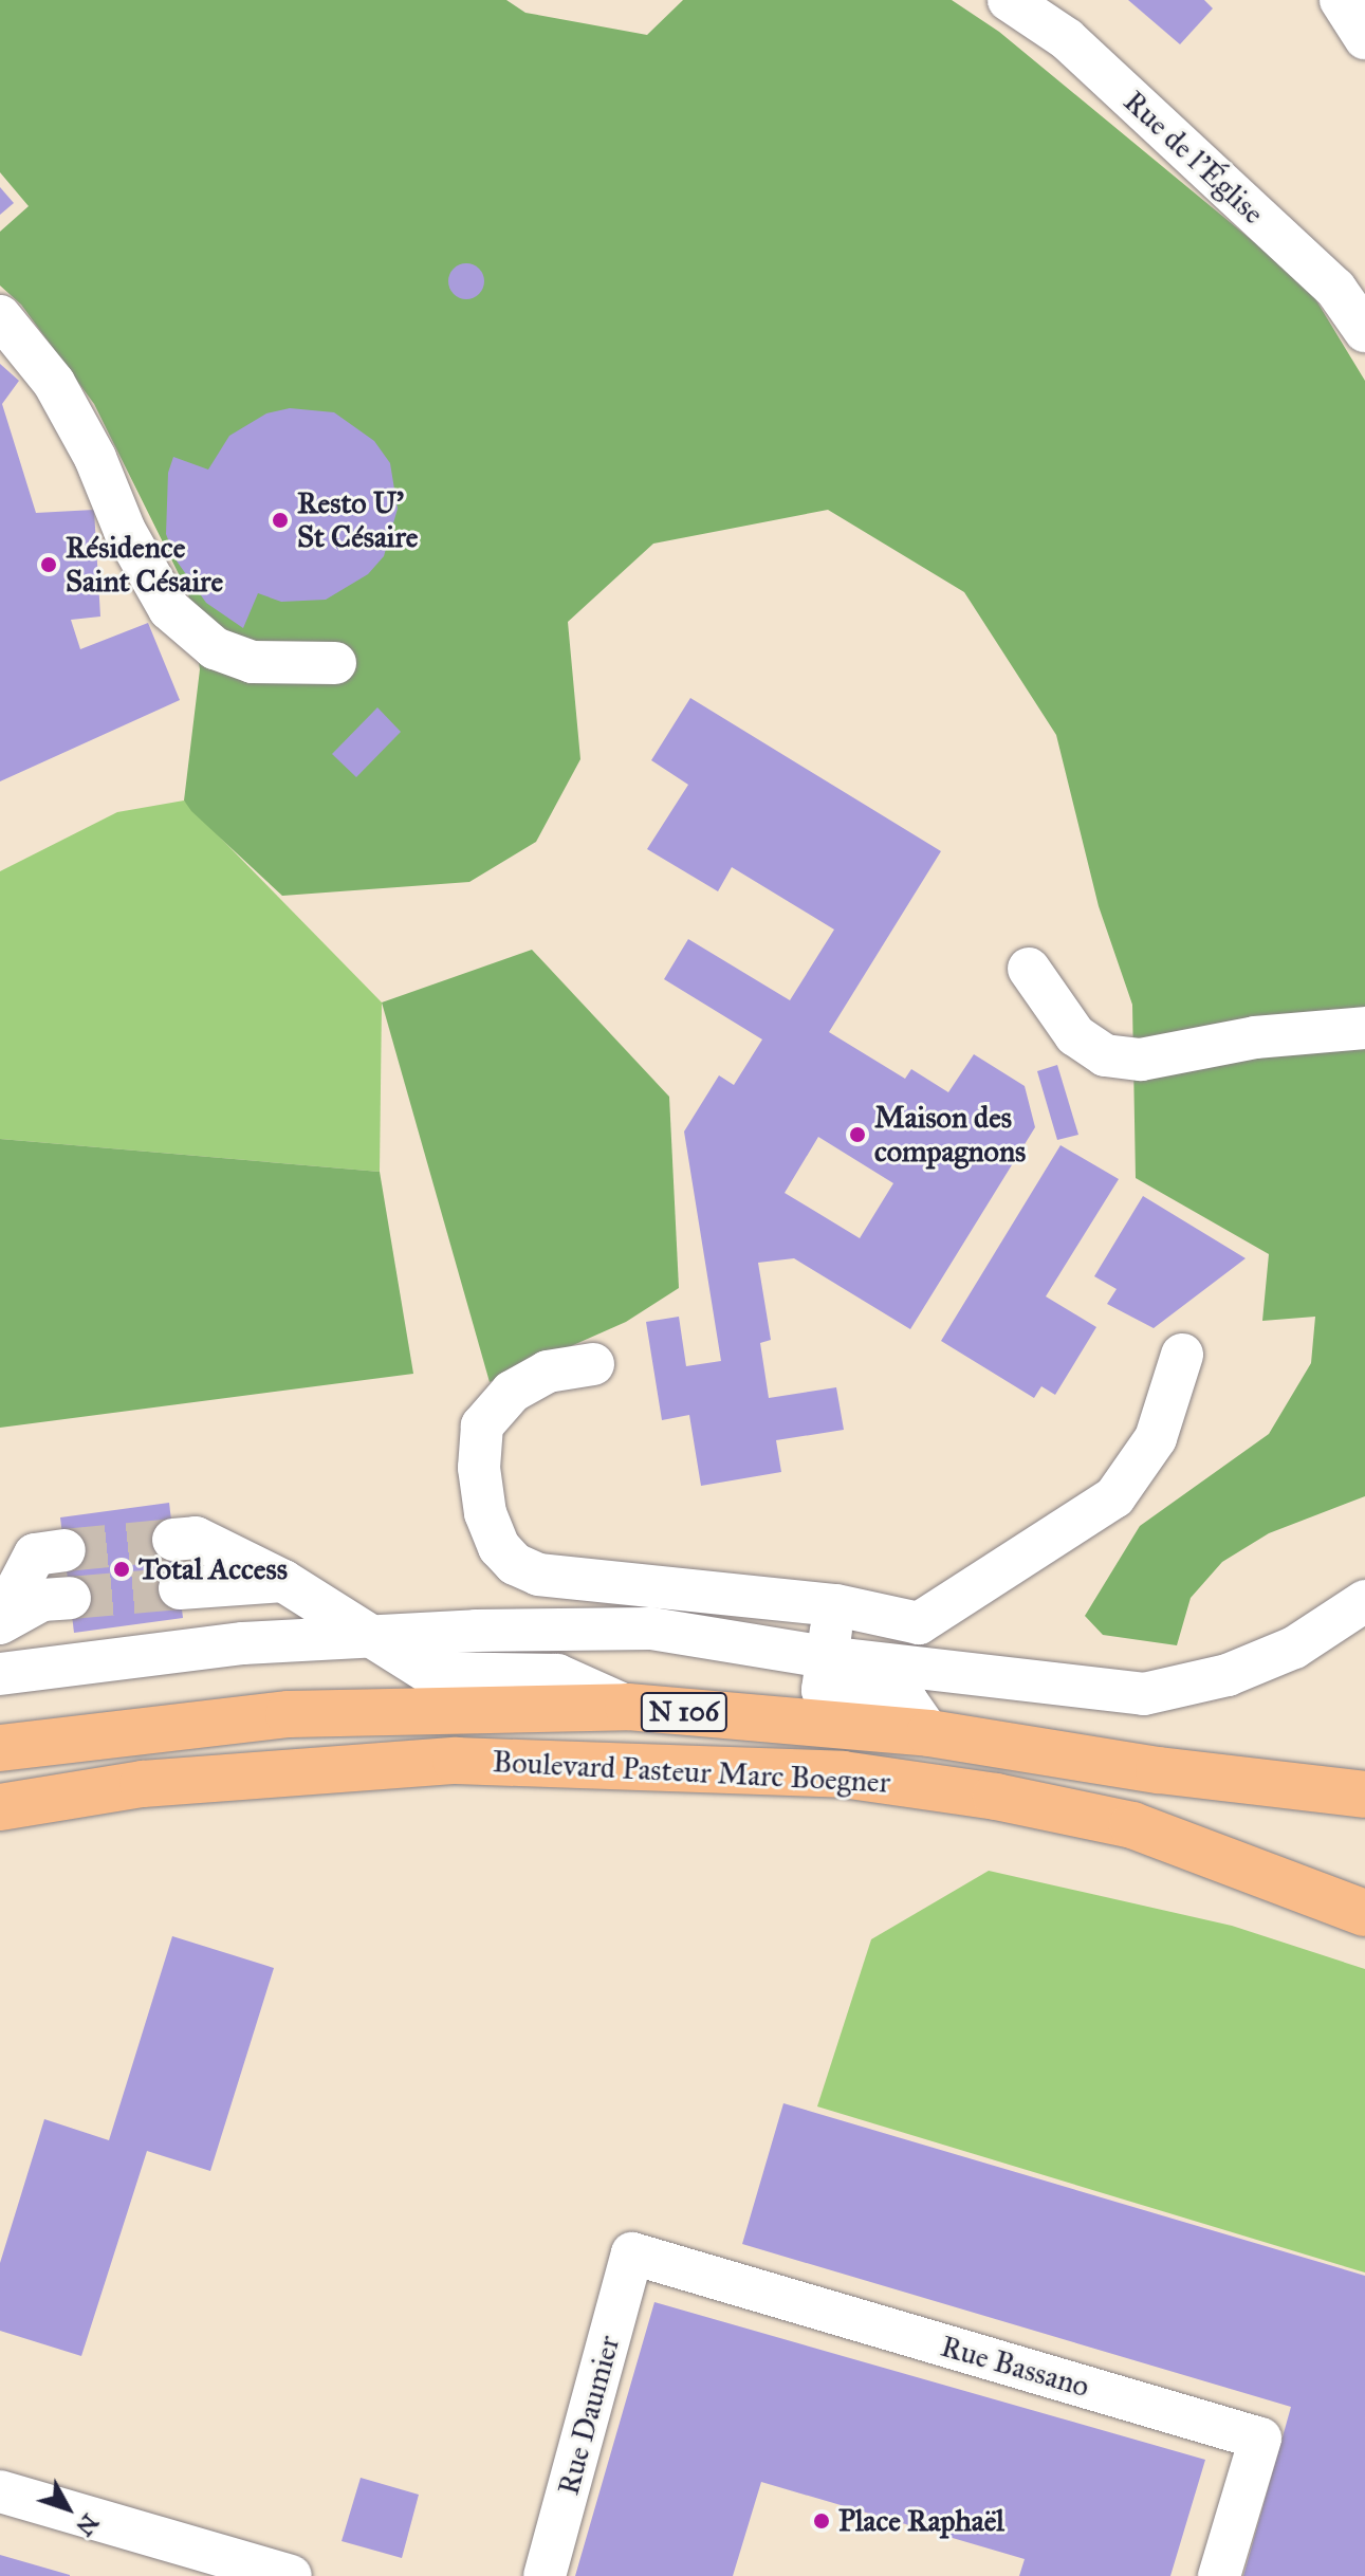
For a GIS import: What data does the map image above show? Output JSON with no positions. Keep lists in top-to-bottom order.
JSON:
{
  "streets": {
    "main road": ["N 106", "Boulevard Pasteur Marc Boegner"],
    "street": ["Rue de l'Église", "Rue Bassano", "Rue Daumier"]
  },
  "crossings": [
    ["Rue Bassano", "Rue Daumier"]
  ],
  "places": [
    "Resto U' St Césaire",
    "Résidence Saint Césaire",
    "Maison des compagnons",
    "Total Access",
    "Place Raphaël"
  ],
  "north": "bottom right"
}
